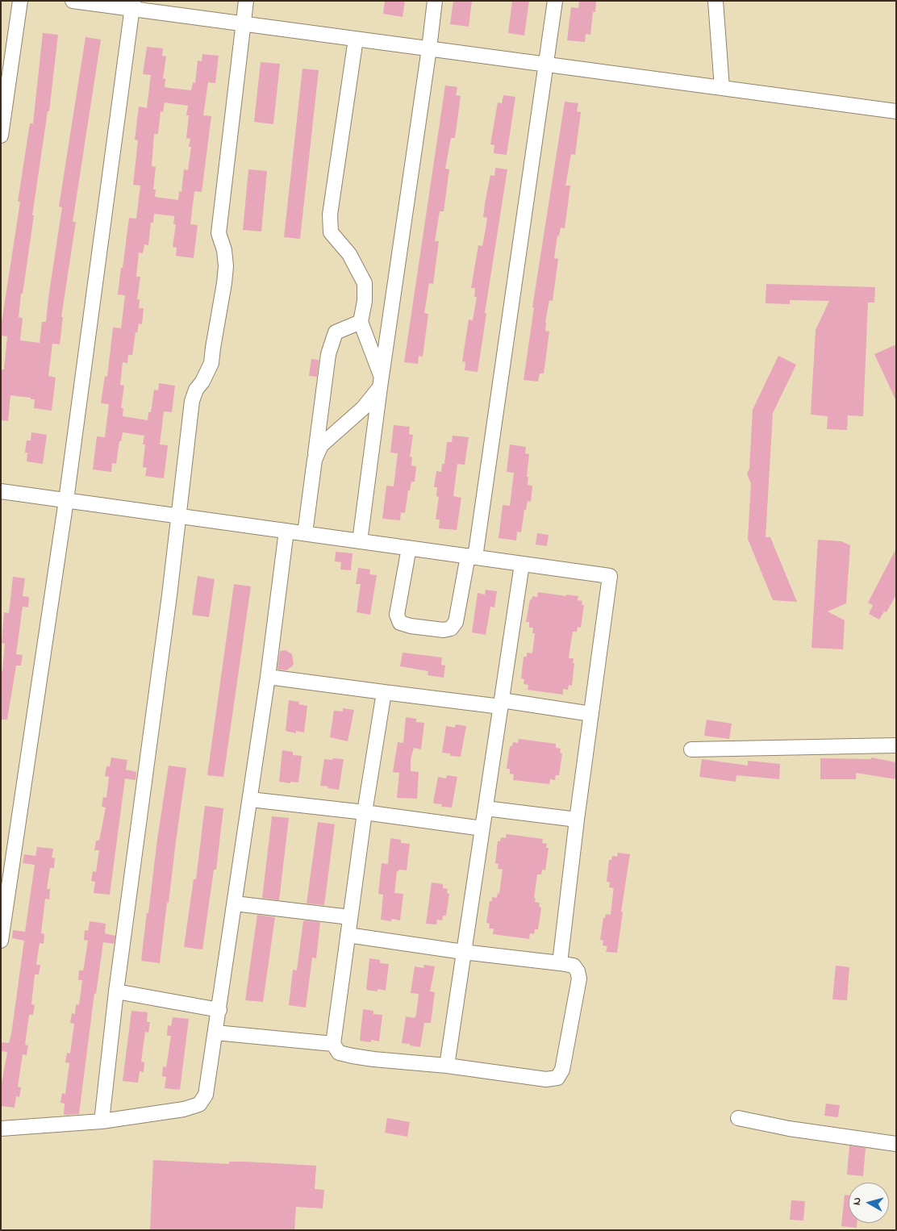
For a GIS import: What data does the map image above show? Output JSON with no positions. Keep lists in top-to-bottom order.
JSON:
{
  "north": "left"
}
